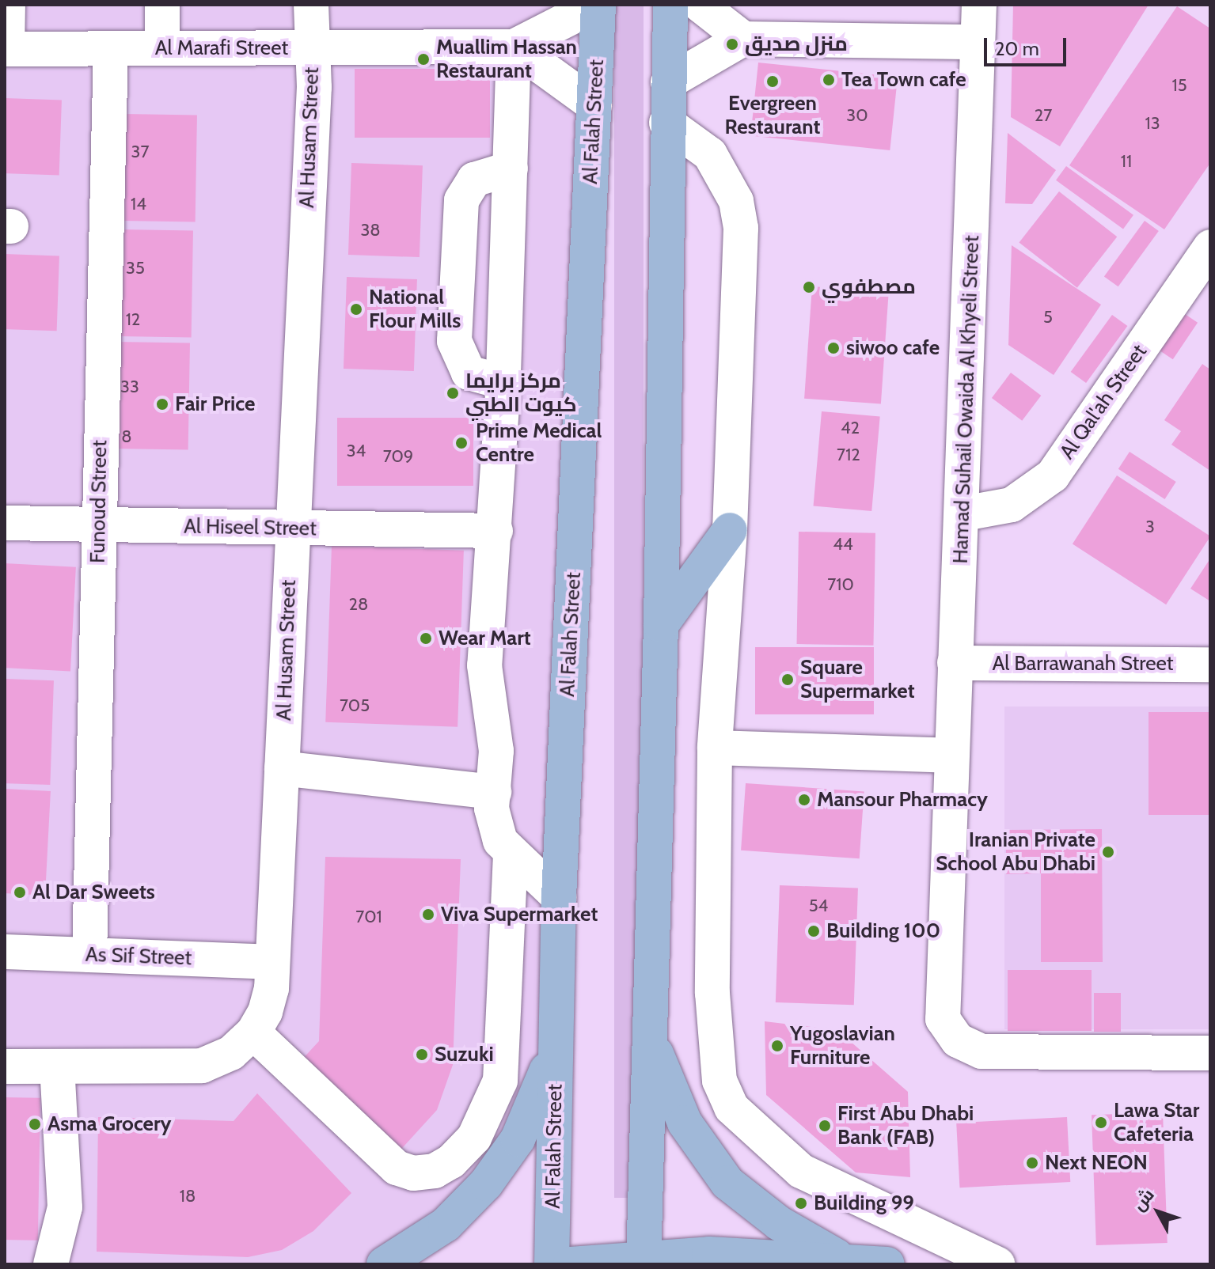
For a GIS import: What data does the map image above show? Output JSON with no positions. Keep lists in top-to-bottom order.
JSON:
{
  "streets": {
    "main road": ["Al Falah Street"],
    "street": [
      "Al Marafi Street",
      "Al Husam Street",
      "Hamad Suhail Owaida Al Khyeli Street",
      "Al Qal'ah Street",
      "Funoud Street",
      "Al Hiseel Street",
      "Al Barrawanah Street",
      "As Sif Street"
    ]
  },
  "crossings": [
    ["Al Marafi Street", "Al Falah Street"],
    ["Al Marafi Street", "Al Husam Street"],
    ["Al Marafi Street", "Funoud Street"],
    ["Al Husam Street", "Al Hiseel Street"],
    ["Al Husam Street", "As Sif Street"],
    ["Hamad Suhail Owaida Al Khyeli Street", "Al Qal'ah Street"],
    ["Hamad Suhail Owaida Al Khyeli Street", "Al Barrawanah Street"],
    ["Funoud Street", "Al Hiseel Street"],
    ["Funoud Street", "As Sif Street"]
  ],
  "places": [
    "منزل صديق",
    "Muallim Hassan Restaurant",
    "Tea Town cafe",
    "Evergreen Restaurant",
    "مصطفوي",
    "National Flour Mills",
    "siwoo cafe",
    "مركز برايما كيوت الطبي",
    "Fair Price",
    "Prime Medical Centre",
    "Wear Mart",
    "Square Supermarket",
    "Mansour Pharmacy",
    "Iranian Private School Abu Dhabi",
    "Al Dar Sweets",
    "Viva Supermarket",
    "Building 100",
    "Yugoslavian Furniture",
    "Suzuki",
    "Lawa Star Cafeteria",
    "Asma Grocery",
    "First Abu Dhabi Bank (FAB)",
    "Next NEON",
    "Building 99"
  ],
  "house_numbers": [
    "15",
    "30",
    "27",
    "13",
    "37",
    "11",
    "14",
    "38",
    "35",
    "5",
    "12",
    "33",
    "42",
    "8",
    "34",
    "712",
    "709",
    "3",
    "44",
    "710",
    "28",
    "705",
    "54",
    "701",
    "18"
  ],
  "scale_bar": "20 m",
  "north": "top left"
}
